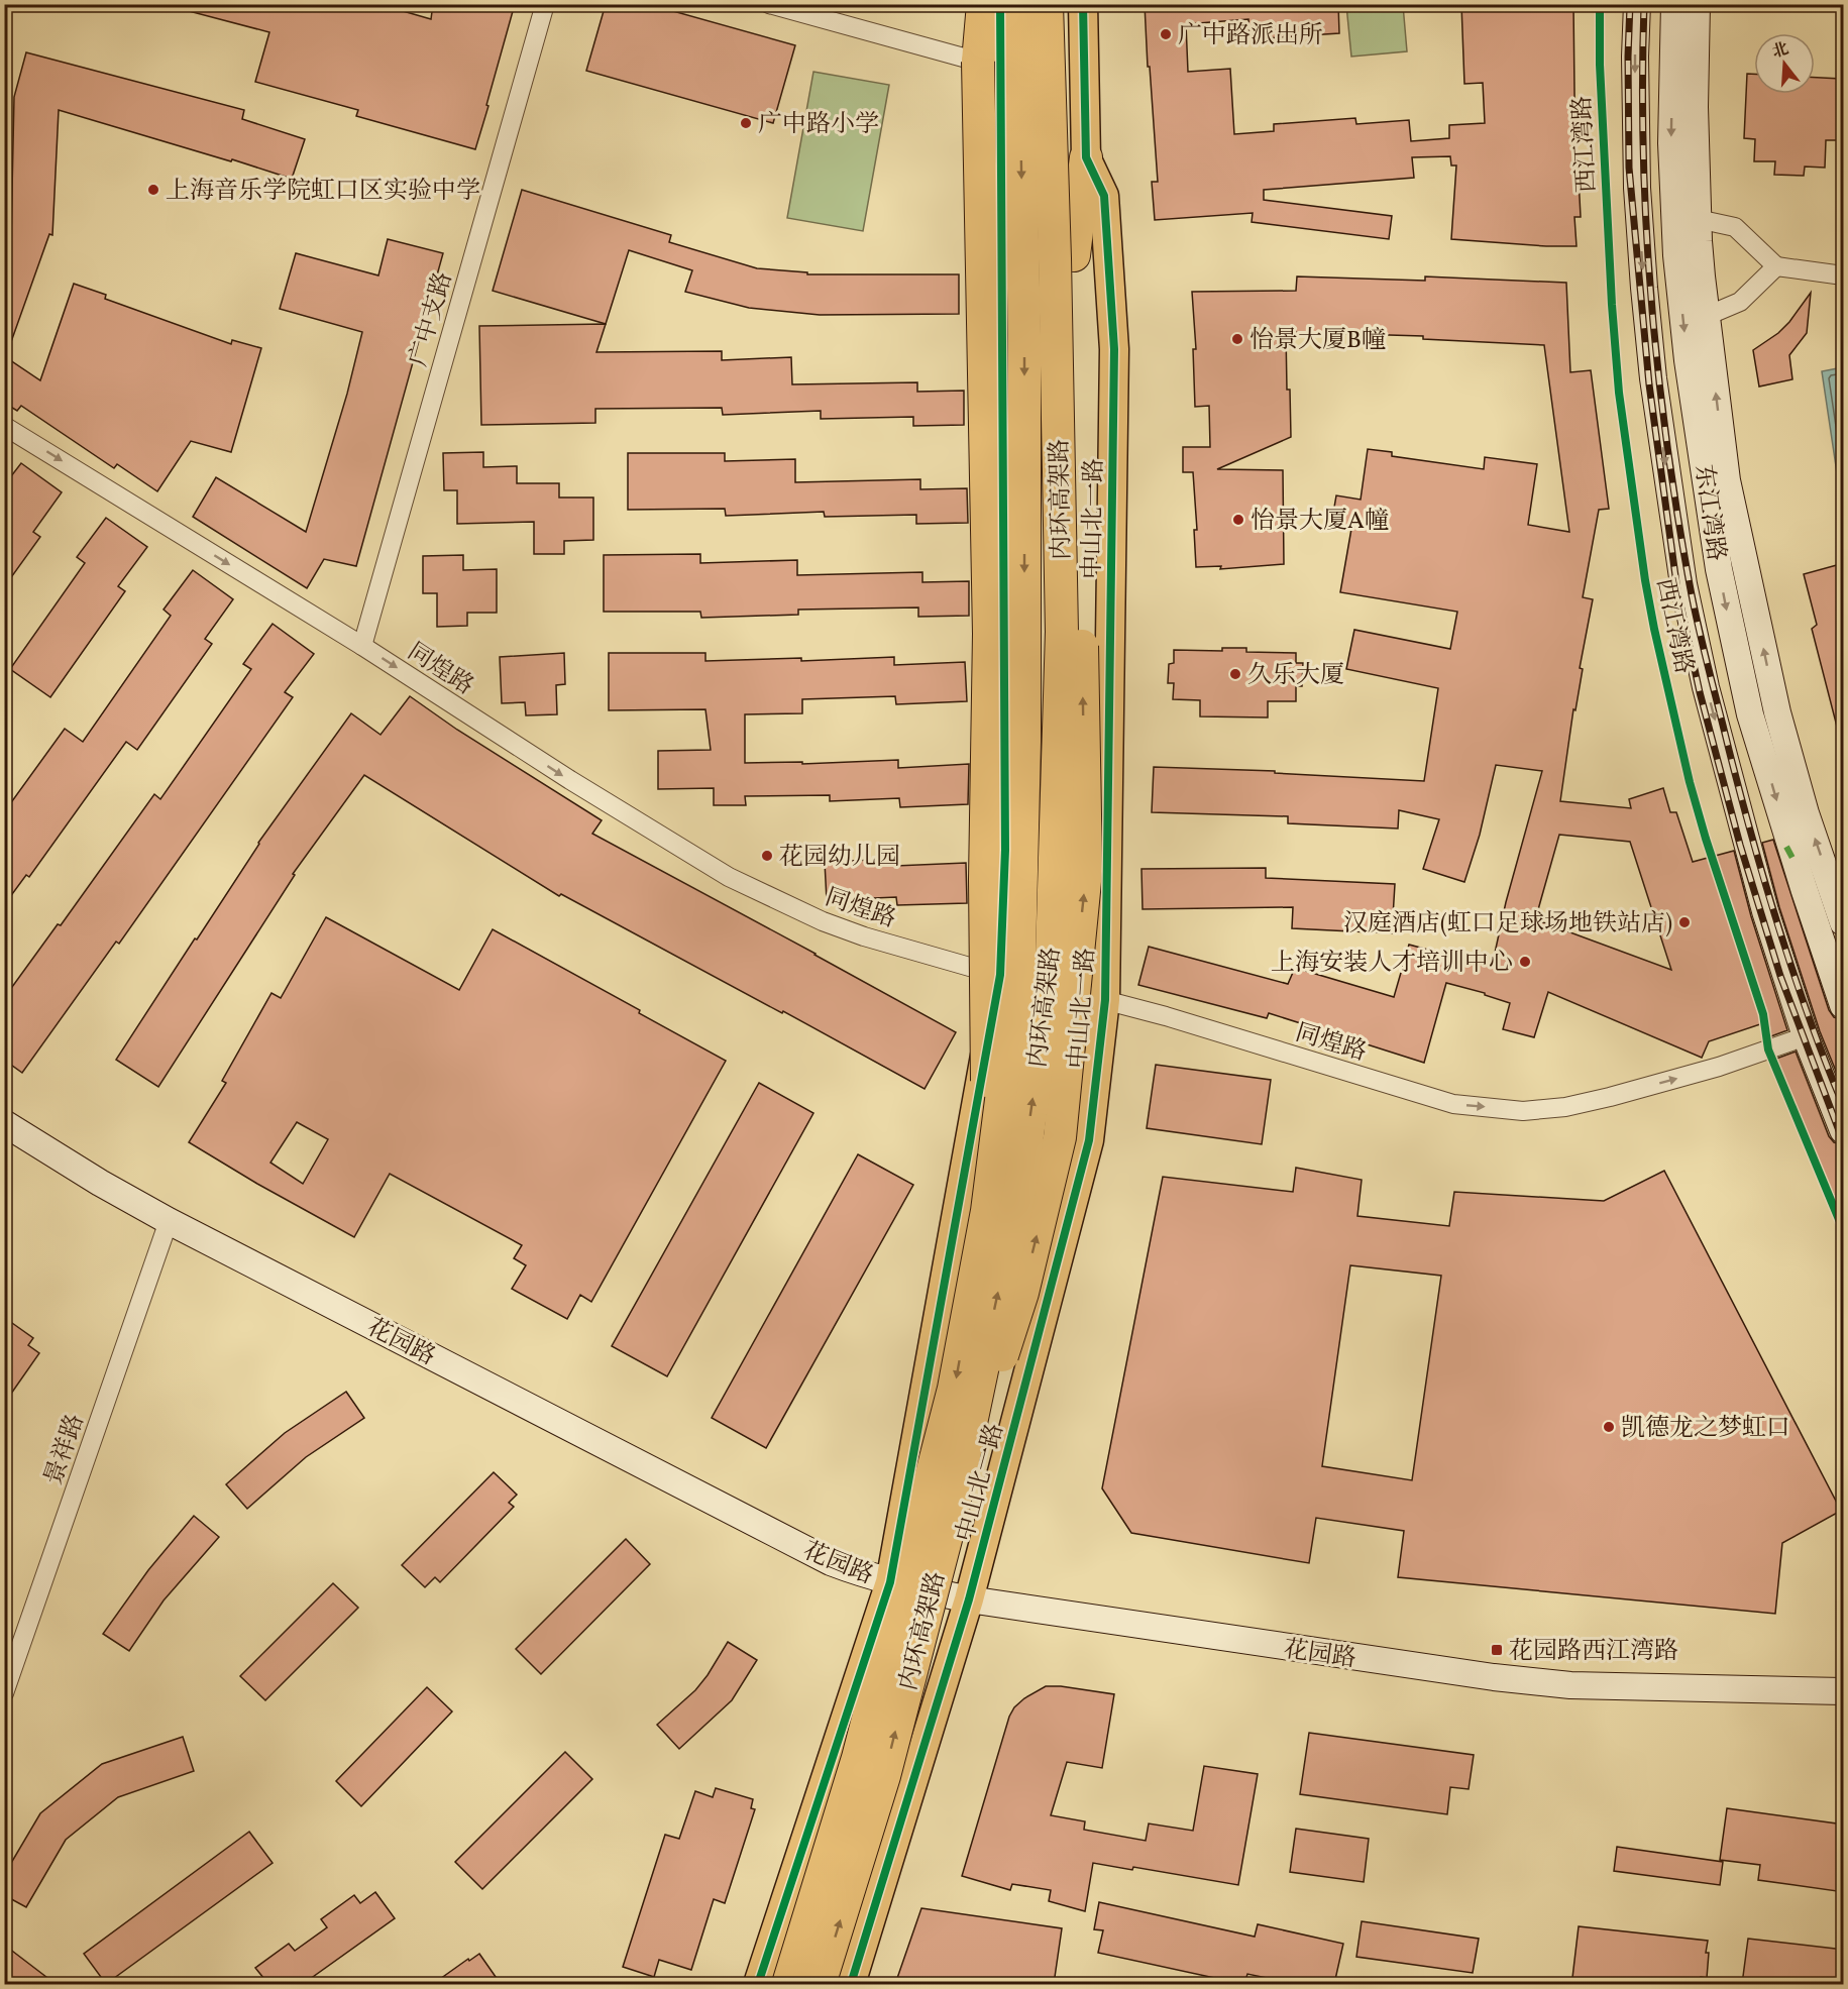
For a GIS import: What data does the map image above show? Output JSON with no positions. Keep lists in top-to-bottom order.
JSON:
{
  "streets": {
    "highway": ["内环高架路"],
    "main road": [
      "西江湾路",
      "东江湾路",
      "中山北一路",
      "花园路"
    ],
    "street": ["广中支路", "同煌路", "景祥路"]
  },
  "crossings": [
    ["西江湾路", "同煌路"],
    ["广中支路", "同煌路"],
    ["中山北一路", "同煌路"],
    ["中山北一路", "花园路"],
    ["花园路", "景祥路"]
  ],
  "one_way": ["西江湾路", "同煌路"],
  "places": {
    "other": [
      "广中路派出所",
      "广中路小学",
      "上海音乐学院虹口区实验中学",
      "怡景大厦B幢",
      "怡景大厦A幢",
      "久乐大厦",
      "花园幼儿园",
      "汉庭酒店(虹口足球场地铁站店)",
      "上海安装人才培训中心",
      "凯德龙之梦虹口"
    ],
    "transit": ["花园路西江湾路"]
  },
  "north": "top"
}
